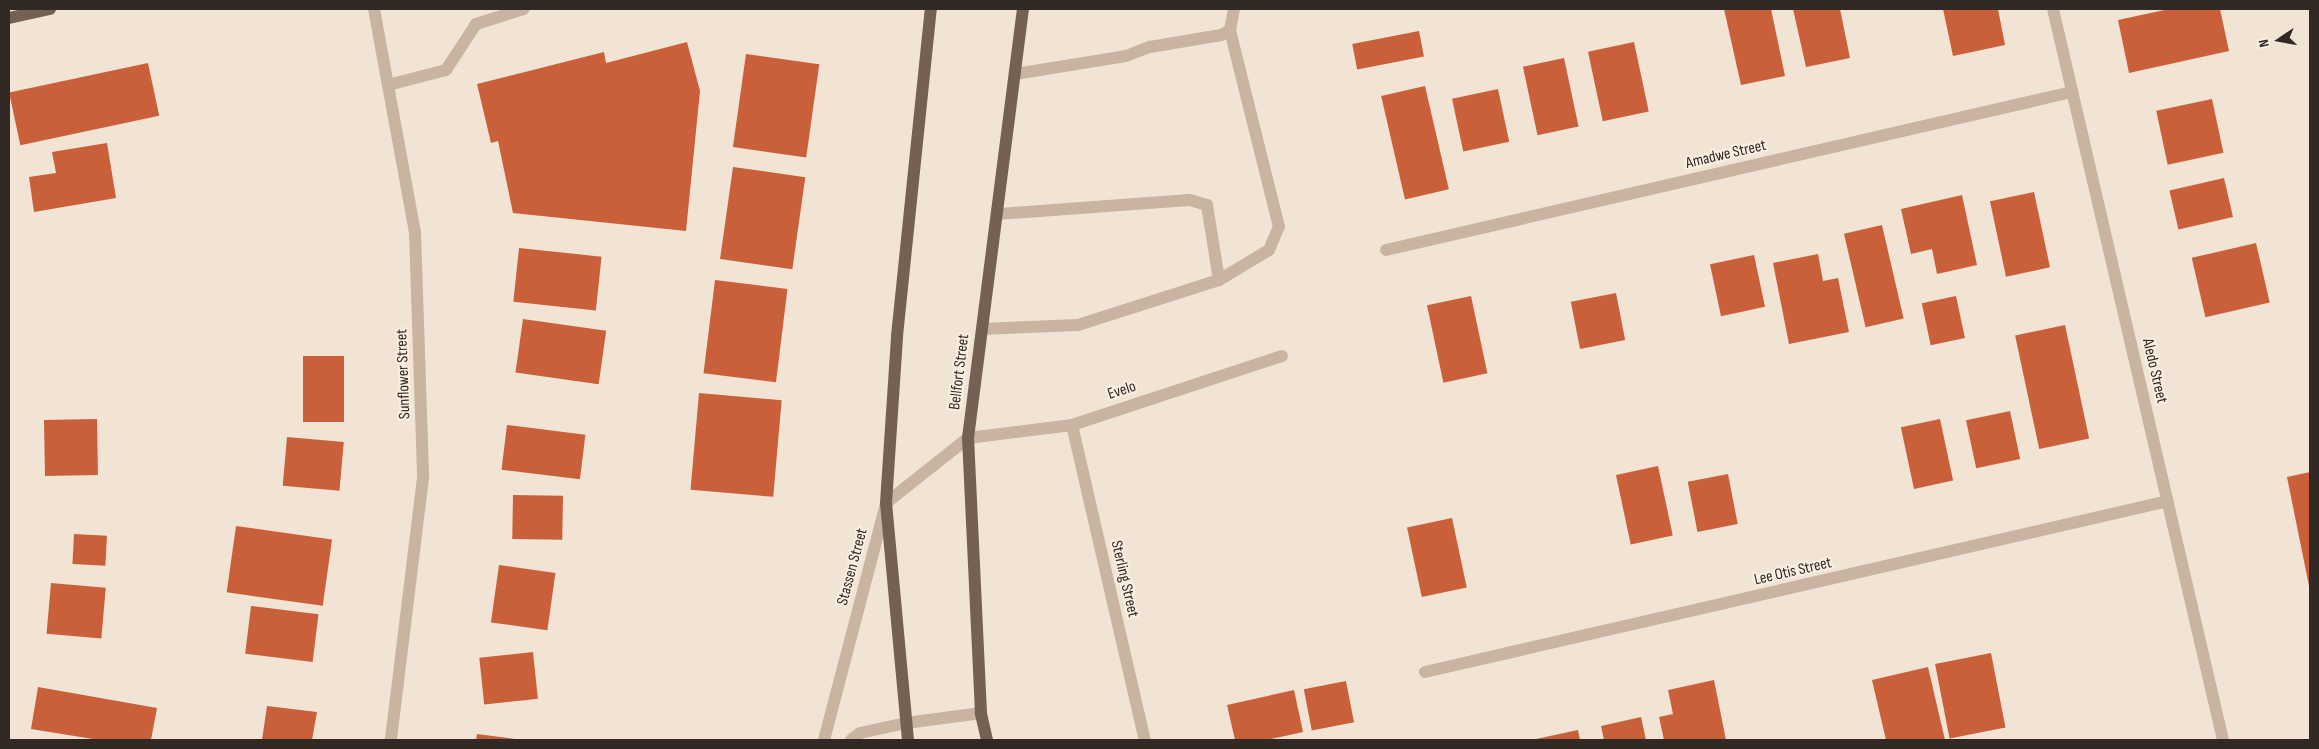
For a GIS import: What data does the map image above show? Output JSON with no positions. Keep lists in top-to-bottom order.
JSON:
{
  "streets": {
    "main road": ["Bellfort Street"],
    "street": [
      "Amadwe Street",
      "Aledo Street",
      "Sunflower Street",
      "Evelo",
      "Stassen Street",
      "Lee Otis Street",
      "Sterling Street"
    ]
  },
  "crossings": [
    ["Amadwe Street", "Aledo Street"],
    ["Aledo Street", "Lee Otis Street"],
    ["Bellfort Street", "Evelo"],
    ["Evelo", "Sterling Street"]
  ],
  "north": "left"
}
